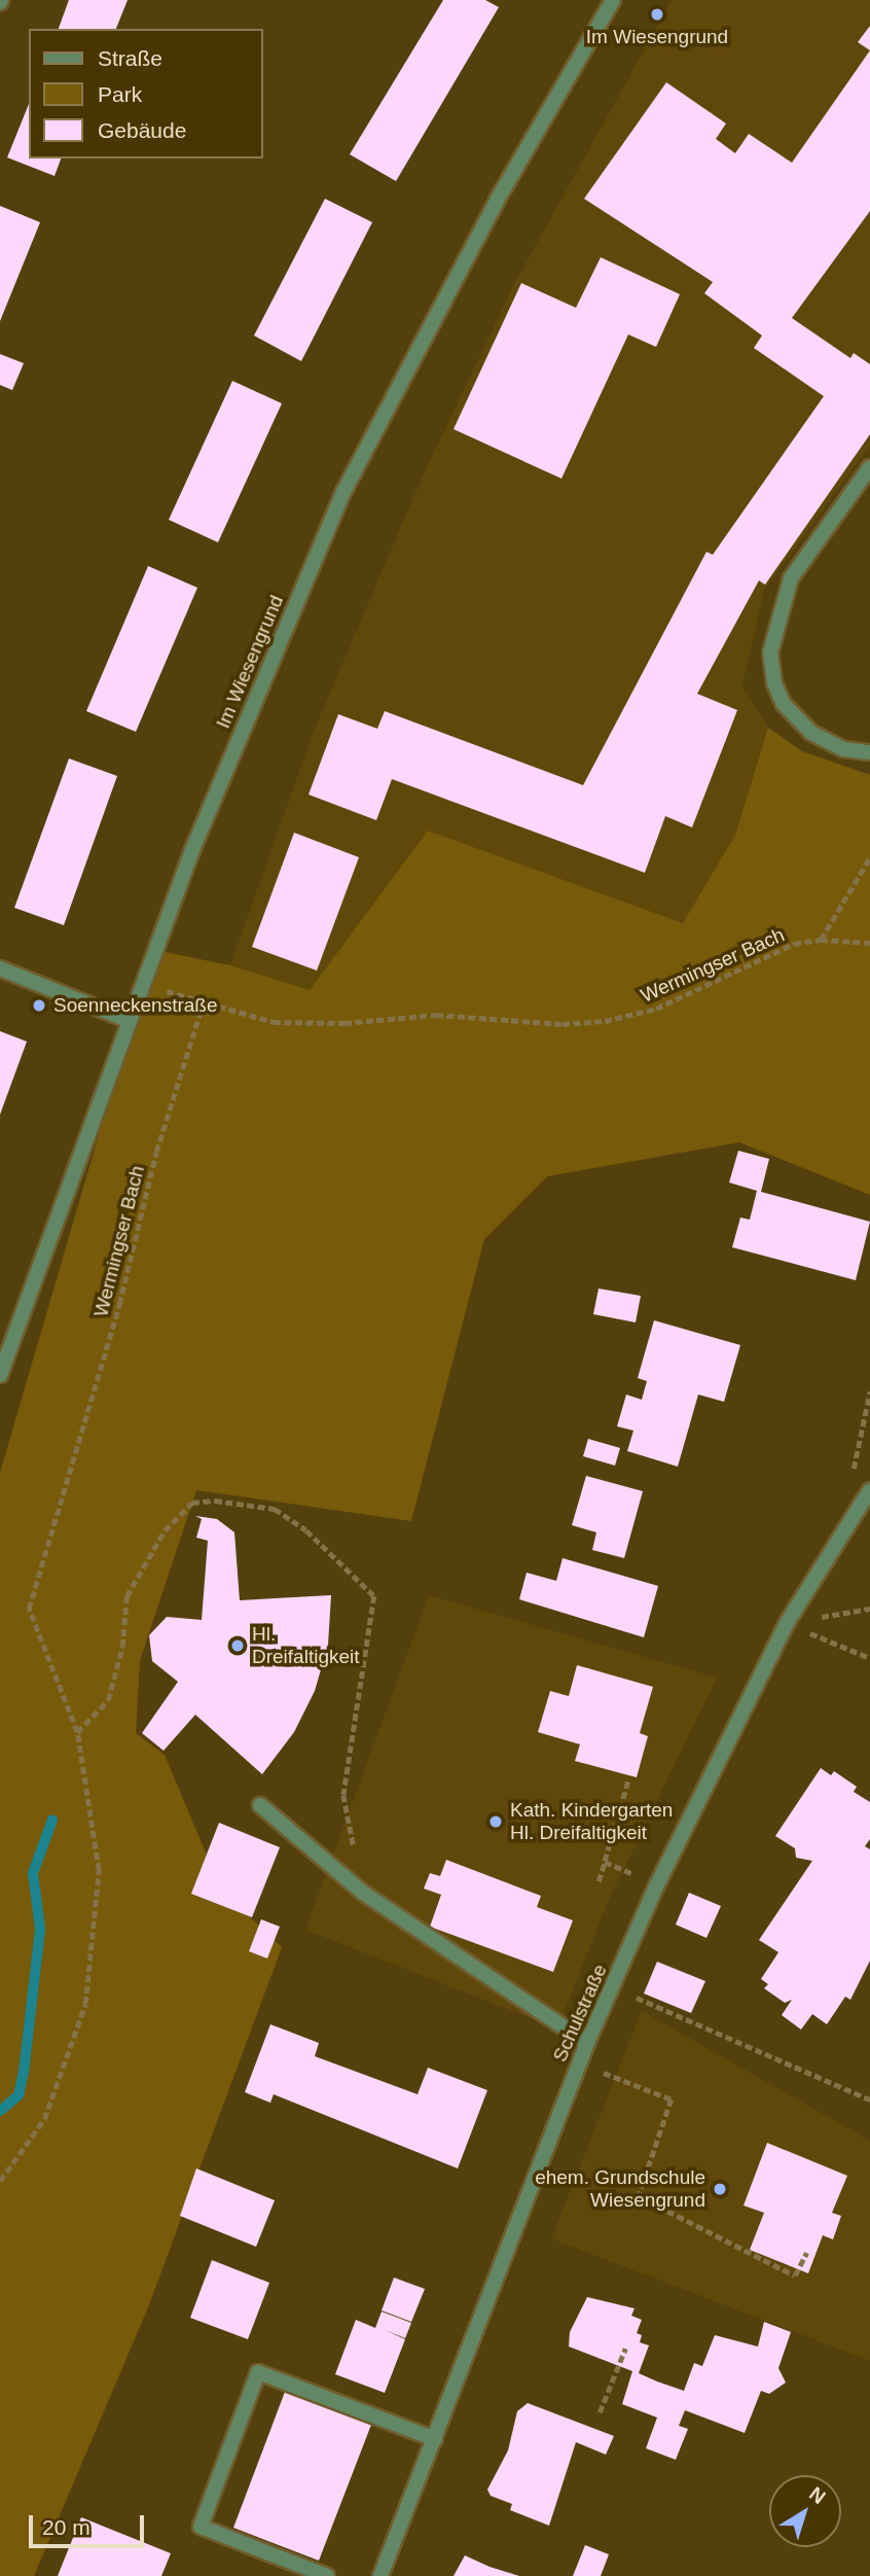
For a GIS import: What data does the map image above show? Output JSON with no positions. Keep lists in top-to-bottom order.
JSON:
{
  "streets": {
    "street": ["Im Wiesengrund", "Schulstraße"],
    "path": ["Wermingser Bach"]
  },
  "places": [
    "Im Wiesengrund",
    "Soenneckenstraße",
    "Hl. Dreifaltigkeit",
    "Kath. Kindergarten Hl. Dreifaltigkeit",
    "ehem. Grundschule Wiesengrund"
  ],
  "legend": ["Straße", "Park", "Gebäude"],
  "scale_bar": "20 m",
  "north": "top right"
}
